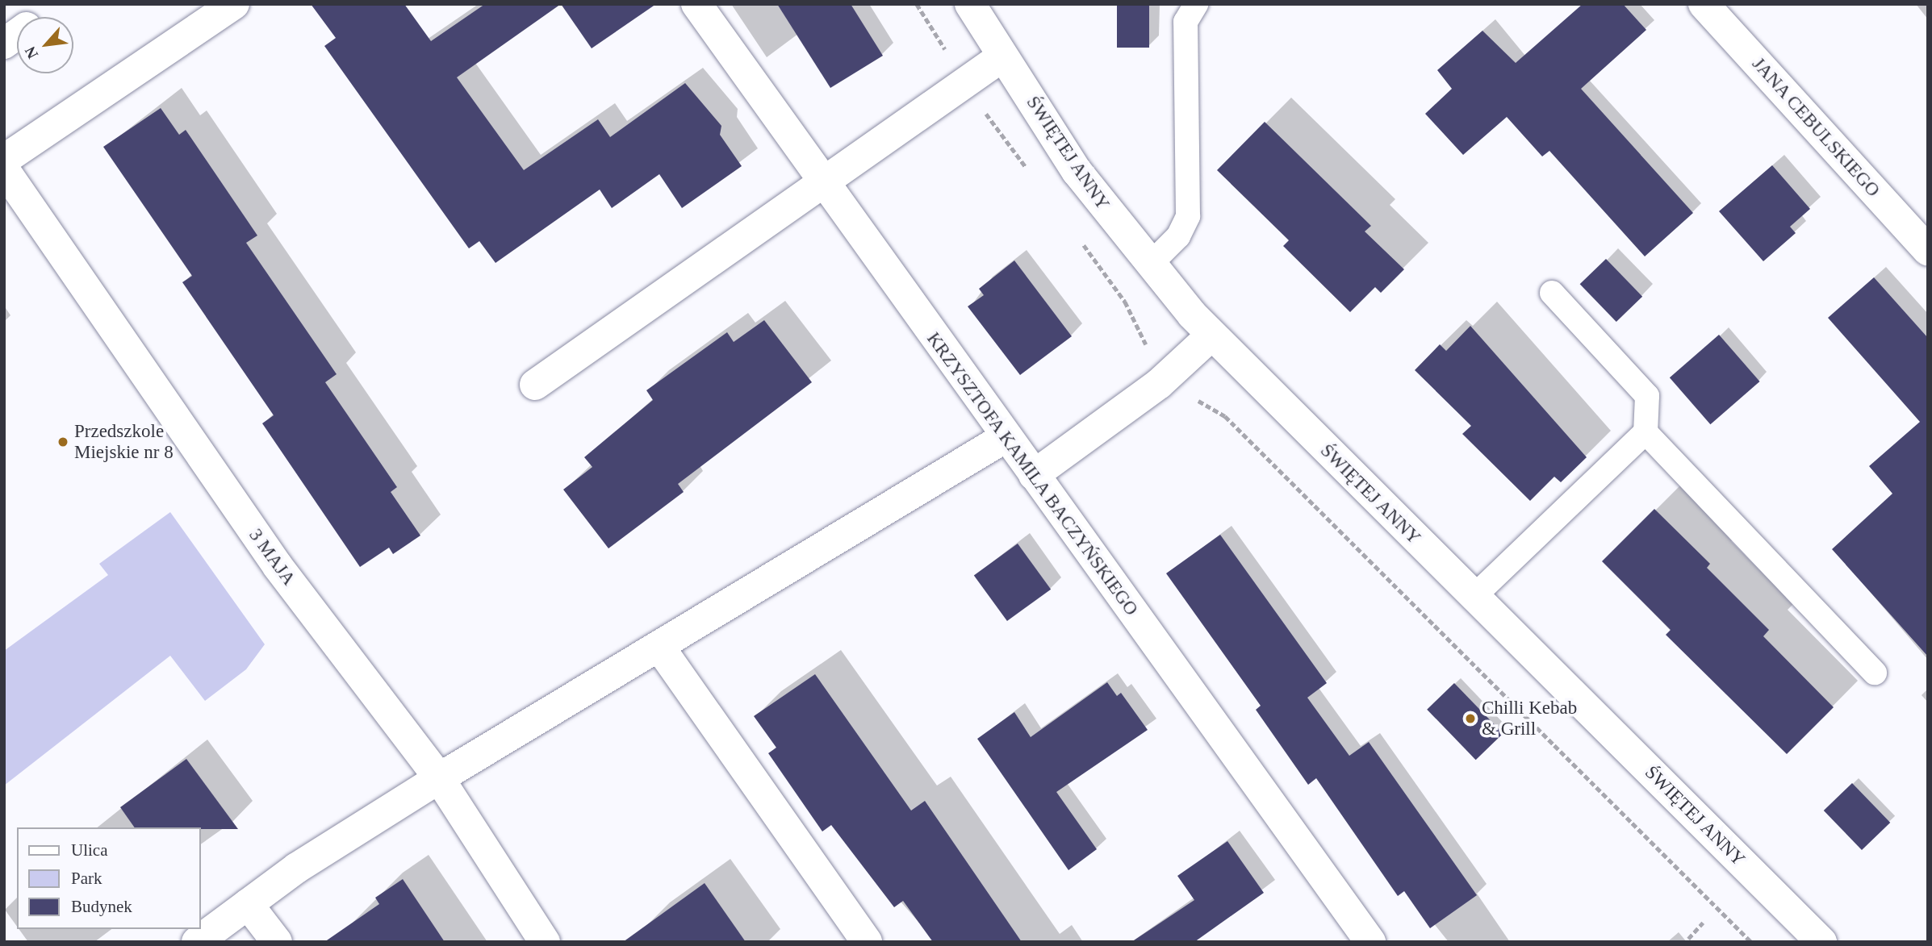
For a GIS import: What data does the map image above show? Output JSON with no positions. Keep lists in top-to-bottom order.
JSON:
{
  "streets": {
    "street": [
      "JANA CEBULSKIEGO",
      "ŚWIĘTEJ ANNY",
      "KRZYSZTOFA KAMILA BACZYŃSKIEGO",
      "3 MAJA"
    ]
  },
  "places": ["Przedszkole Miejskie nr 8", "Chilli Kebab & Grill"],
  "legend": ["Ulica", "Park", "Budynek"],
  "north": "bottom left"
}
